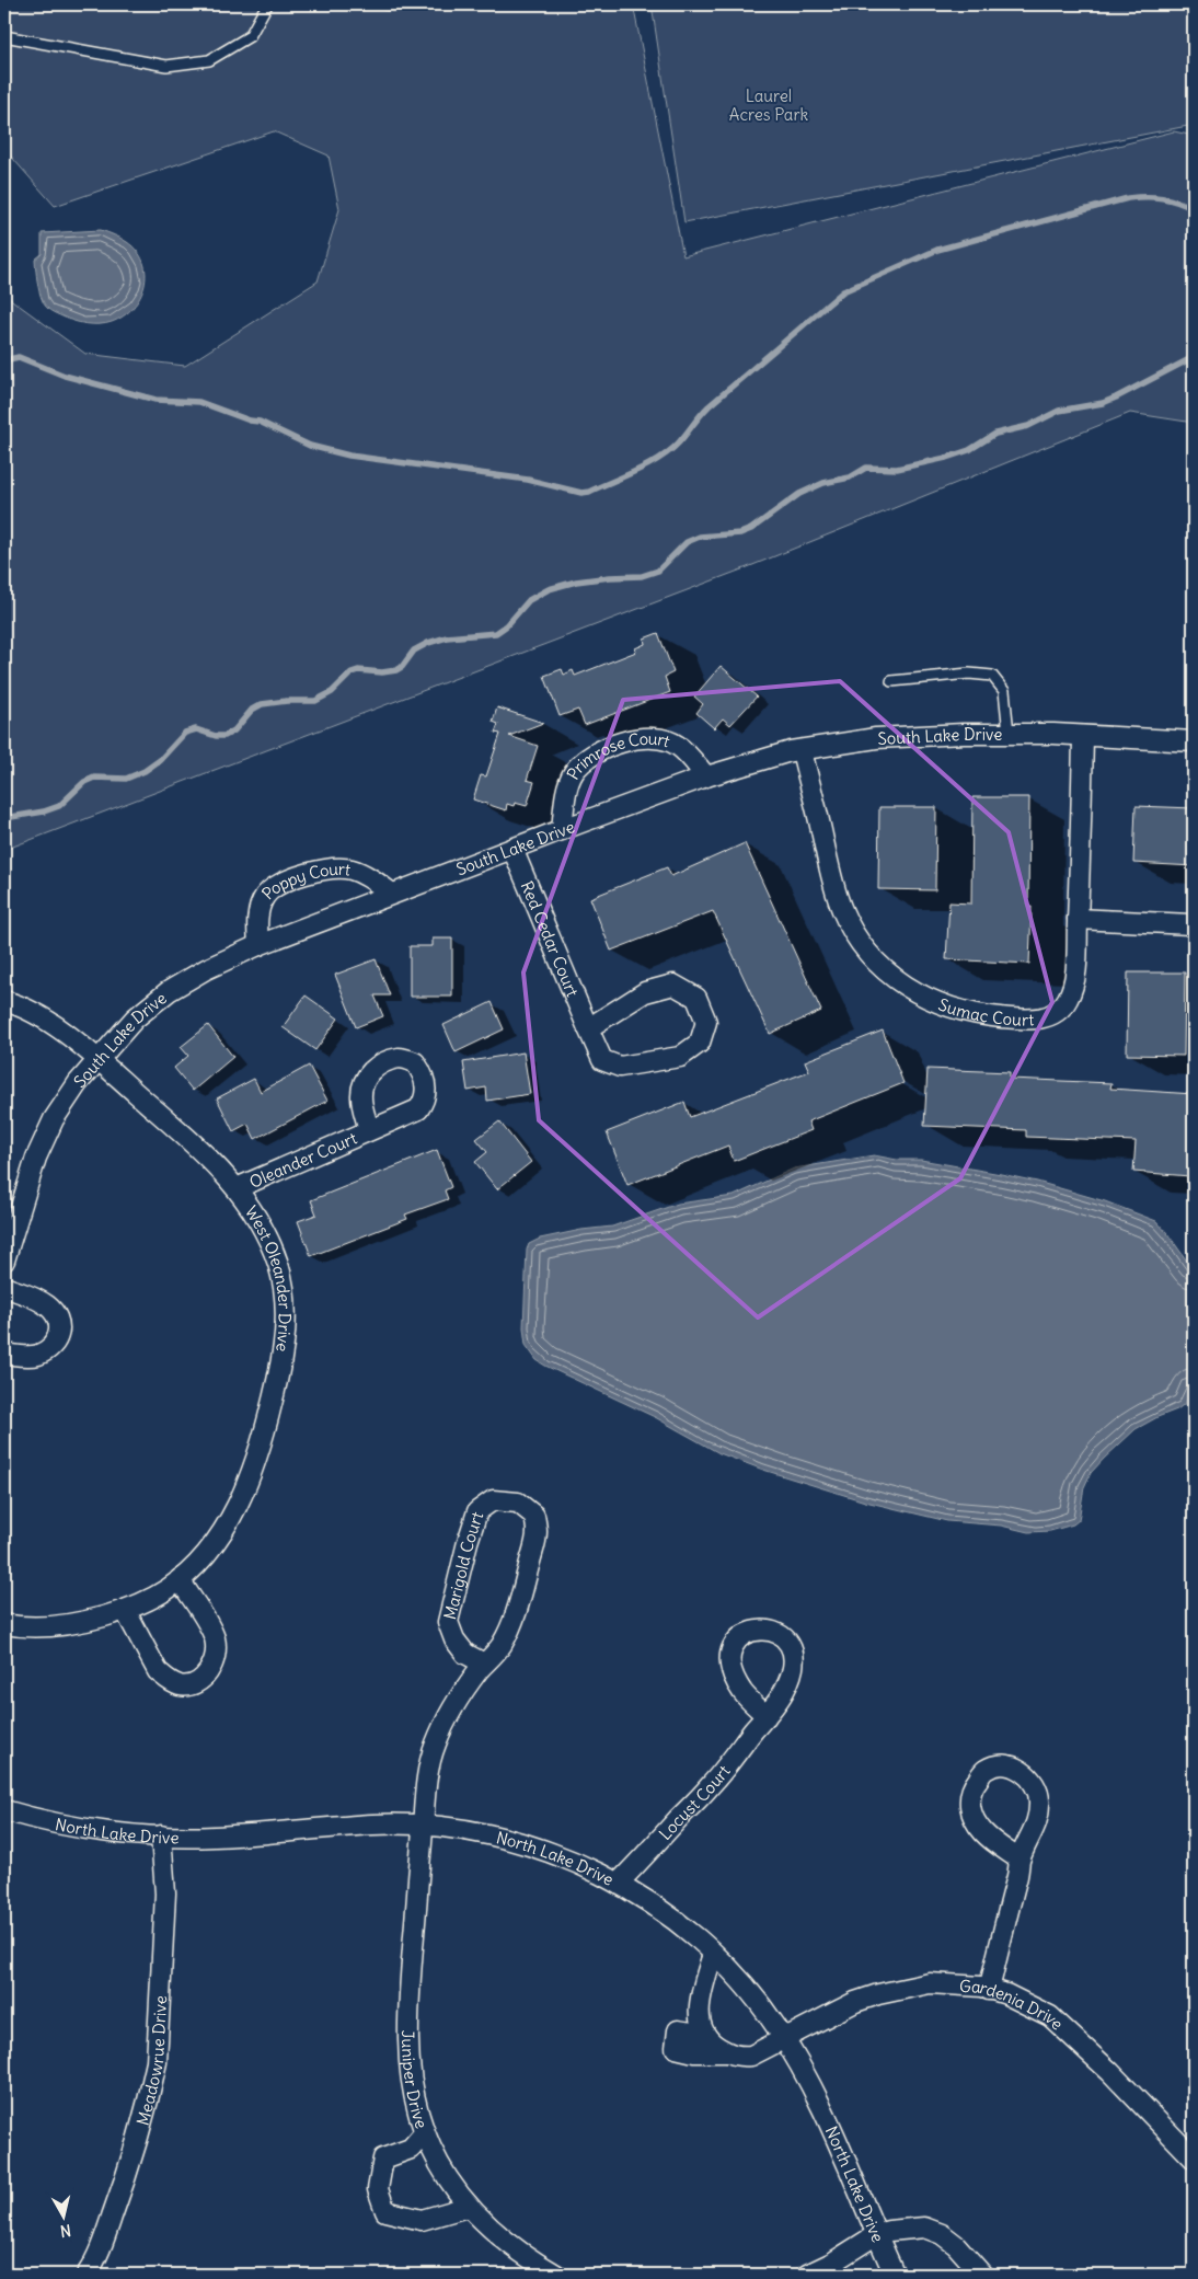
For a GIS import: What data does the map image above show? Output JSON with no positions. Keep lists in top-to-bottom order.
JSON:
{
  "streets": {
    "street": [
      "South Lake Drive",
      "Primrose Court",
      "Poppy Court",
      "Red Cedar Court",
      "Sumac Court",
      "Oleander Court",
      "West Oleander Drive",
      "Marigold Court",
      "Locust Court",
      "North Lake Drive",
      "Gardenia Drive",
      "Meadowrue Drive",
      "Juniper Drive"
    ]
  },
  "crossings": [
    ["South Lake Drive", "Primrose Court"],
    ["South Lake Drive", "Poppy Court"],
    ["South Lake Drive", "Red Cedar Court"],
    ["South Lake Drive", "Sumac Court"],
    ["South Lake Drive", "West Oleander Drive"],
    ["Oleander Court", "West Oleander Drive"],
    ["Marigold Court", "North Lake Drive"],
    ["Marigold Court", "Juniper Drive"],
    ["Locust Court", "North Lake Drive"],
    ["North Lake Drive", "Gardenia Drive"],
    ["North Lake Drive", "Meadowrue Drive"],
    ["North Lake Drive", "Juniper Drive"]
  ],
  "parks": ["Laurel Acres Park"],
  "north": "bottom"
}
